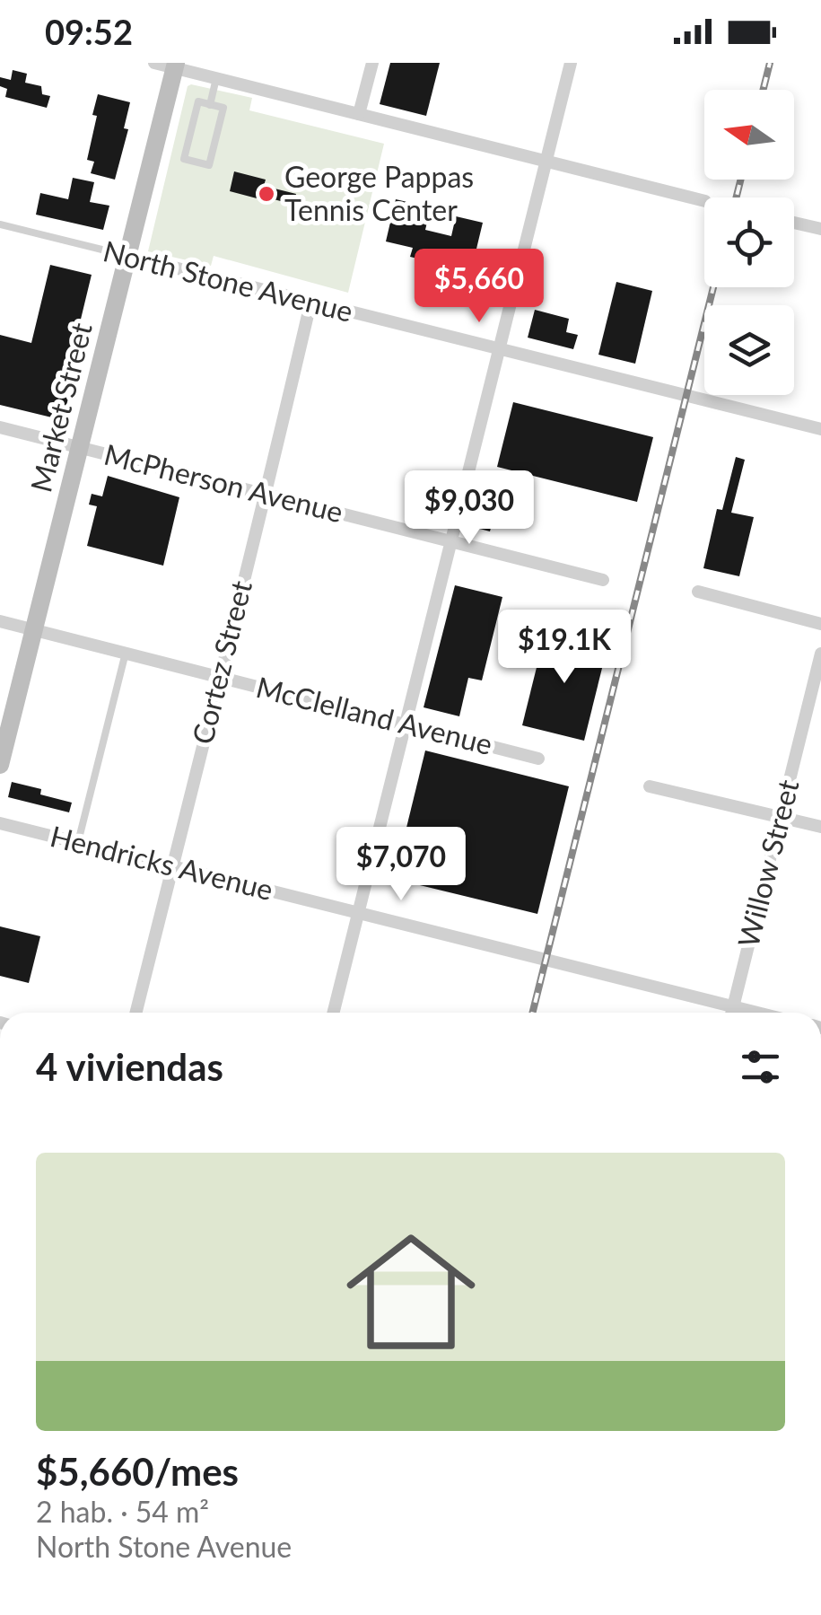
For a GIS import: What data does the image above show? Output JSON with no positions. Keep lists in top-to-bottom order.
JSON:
{
  "streets": {
    "street": [
      "North Stone Avenue",
      "Market Street",
      "McPherson Avenue",
      "Cortez Street",
      "McClelland Avenue",
      "Hendricks Avenue",
      "Willow Street"
    ]
  },
  "crossings": [
    ["North Stone Avenue", "Market Street"],
    ["North Stone Avenue", "Cortez Street"],
    ["Market Street", "McPherson Avenue"],
    ["Market Street", "McClelland Avenue"],
    ["McPherson Avenue", "Cortez Street"],
    ["Cortez Street", "McClelland Avenue"],
    ["Cortez Street", "Hendricks Avenue"],
    ["Hendricks Avenue", "Willow Street"]
  ],
  "places": ["George Pappas Tennis Center"],
  "north": "left",
  "page": {
    "status": "09:52",
    "price": [
      "$5,660",
      "$9,030",
      "$19.1K",
      "$7,070"
    ],
    "heading": "4 viviendas",
    "list": [
      {
        "name": "$5,660/mes",
        "note": "2 hab. · 54 m² · North Stone Avenue"
      }
    ]
  }
}
